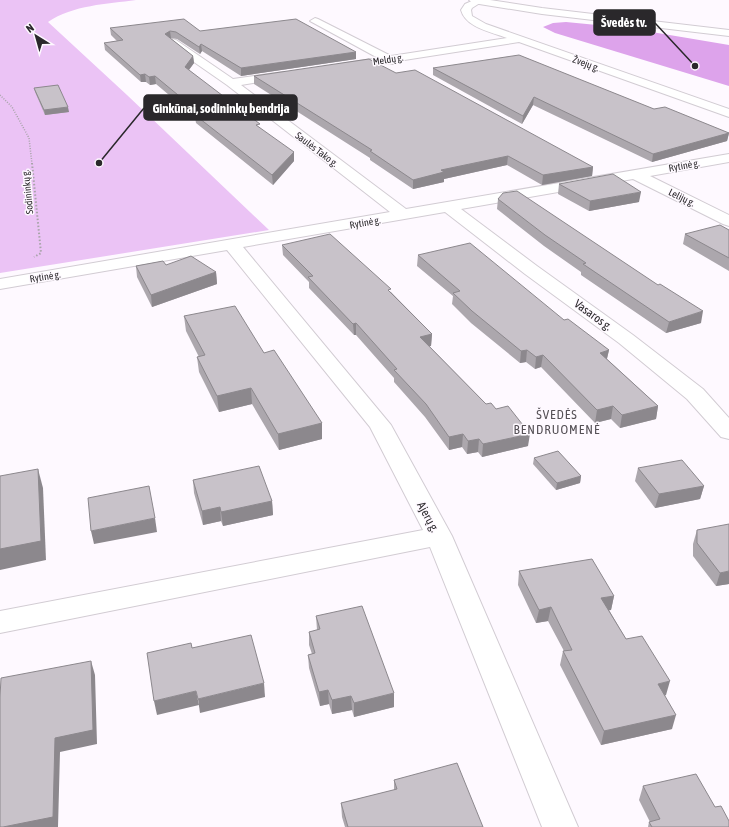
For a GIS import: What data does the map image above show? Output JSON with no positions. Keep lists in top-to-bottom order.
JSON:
{
  "streets": {
    "street": [
      "Meldų g.",
      "Žvejų g.",
      "Saulės Tako g.",
      "Rytinė g.",
      "Lelijų g.",
      "Vasaros g.",
      "Ajerų g."
    ],
    "path": ["Sodininkų g."]
  },
  "crossings": [
    ["Meldų g.", "Žvejų g."],
    ["Saulės Tako g.", "Rytinė g."],
    ["Rytinė g.", "Lelijų g."],
    ["Rytinė g.", "Vasaros g."],
    ["Rytinė g.", "Ajerų g."]
  ],
  "districts": ["ŠVEDĖS BENDRUOMENĖ"],
  "places": ["Švedės tv.", "Ginkūnai, sodininkų bendrija"],
  "north": "top left"
}
